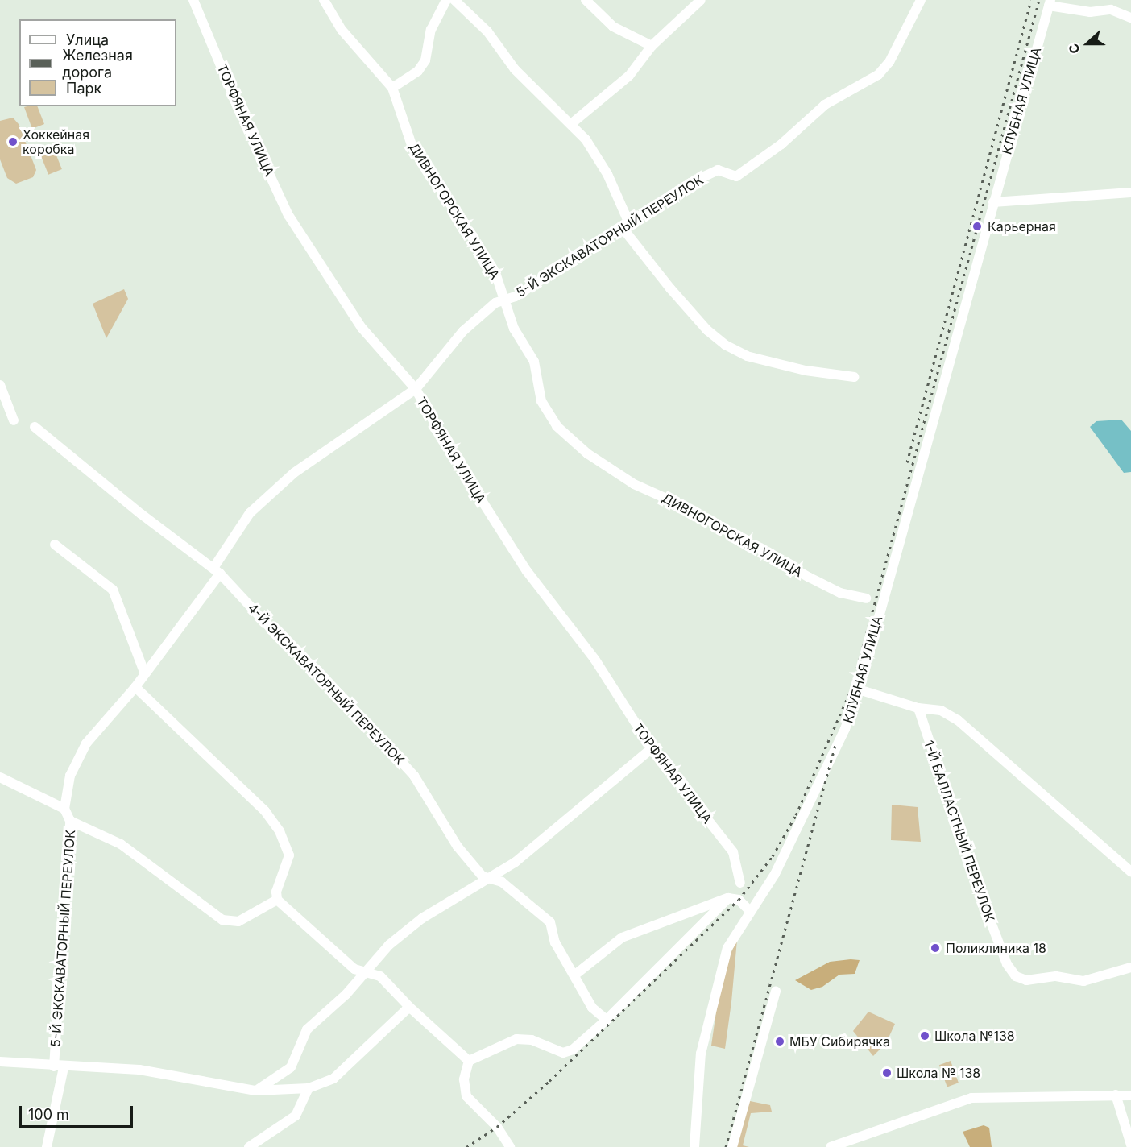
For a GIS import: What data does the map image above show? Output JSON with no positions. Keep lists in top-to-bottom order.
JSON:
{
  "streets": {
    "street": [
      "КЛУБНАЯ УЛИЦА",
      "ТОРФЯНАЯ УЛИЦА",
      "ДИВНОГОРСКАЯ УЛИЦА",
      "5-Й ЭКСКАВАТОРНЫЙ ПЕРЕУЛОК",
      "4-Й ЭКСКАВАТОРНЫЙ ПЕРЕУЛОК",
      "1-Й БАЛЛАСТНЫЙ ПЕРЕУЛОК"
    ]
  },
  "crossings": [
    ["ТОРФЯНАЯ УЛИЦА", "5-Й ЭКСКАВАТОРНЫЙ ПЕРЕУЛОК"],
    ["ДИВНОГОРСКАЯ УЛИЦА", "5-Й ЭКСКАВАТОРНЫЙ ПЕРЕУЛОК"],
    ["5-Й ЭКСКАВАТОРНЫЙ ПЕРЕУЛОК", "4-Й ЭКСКАВАТОРНЫЙ ПЕРЕУЛОК"]
  ],
  "places": [
    "Хоккейная коробка",
    "Карьерная",
    "Поликлиника 18",
    "Школа №138",
    "МБУ Сибирячка",
    "Школа № 138"
  ],
  "legend": ["Улица", "Железная дорога", "Парк"],
  "scale_bar": "100 m",
  "north": "left"
}
